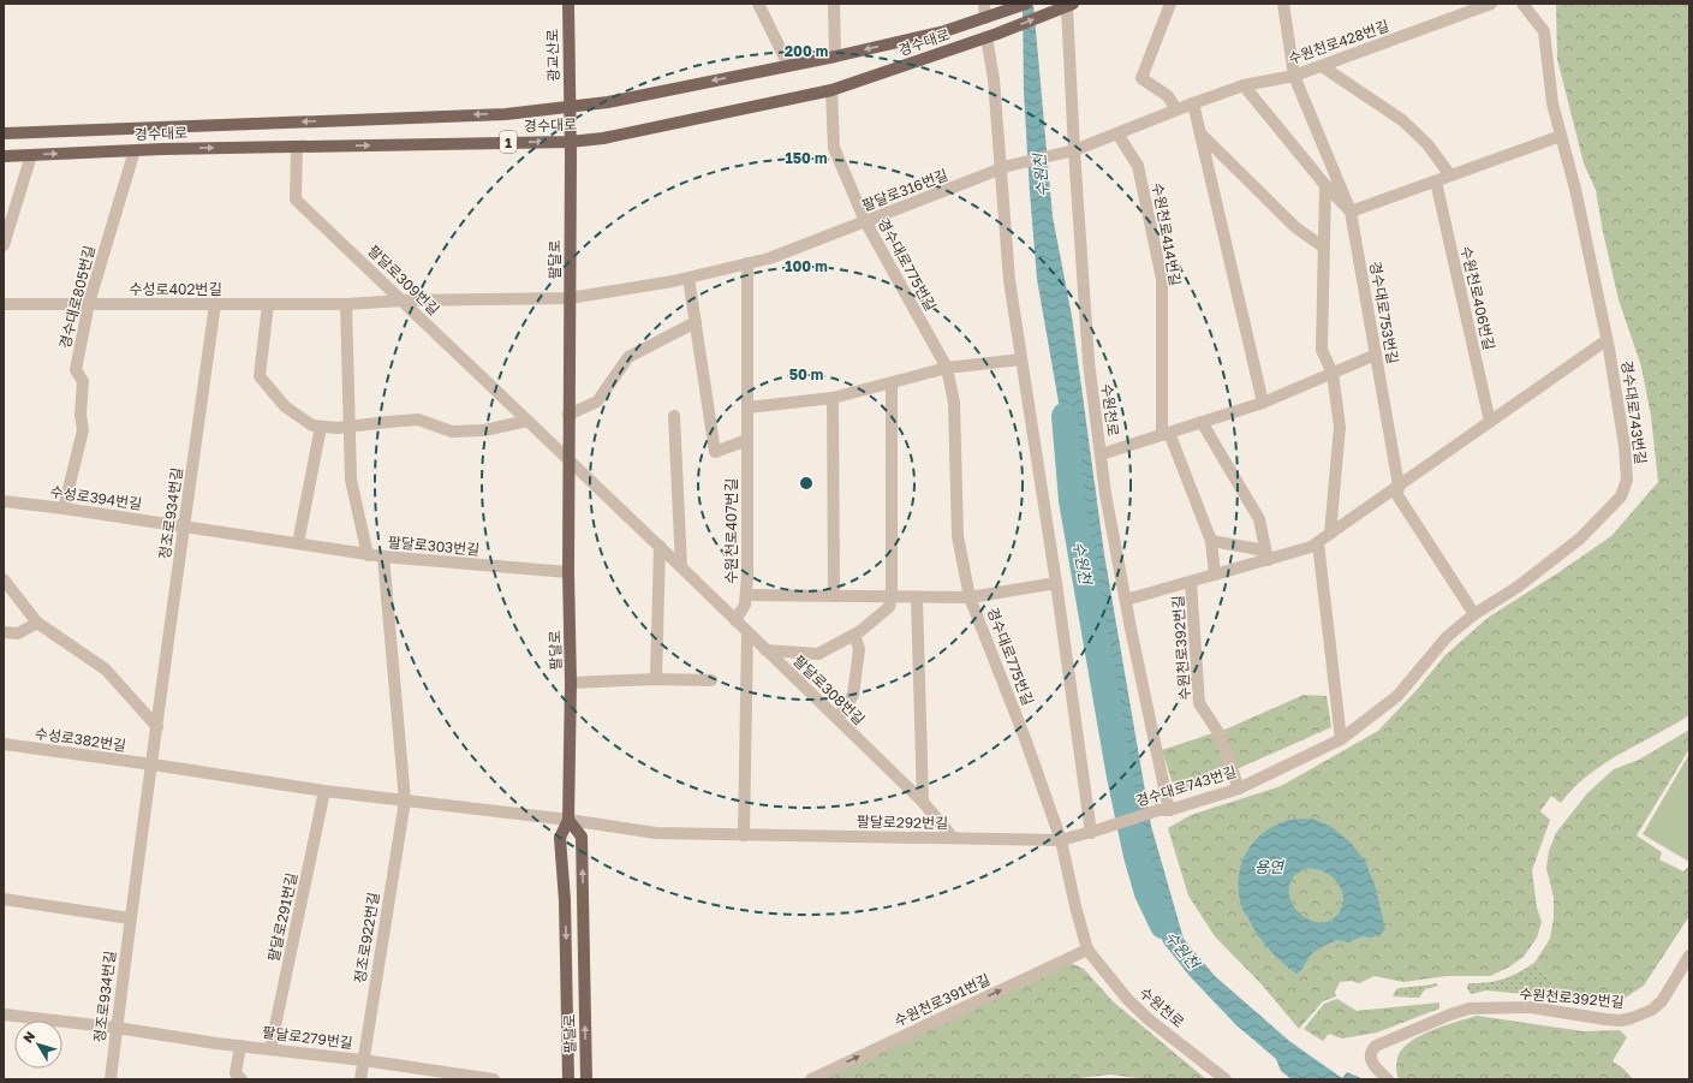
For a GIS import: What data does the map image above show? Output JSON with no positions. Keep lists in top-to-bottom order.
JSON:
{
  "streets": {
    "main road": [
      "경수대로",
      "광교산로",
      "1",
      "팔달로"
    ],
    "street": [
      "수원천로428번길",
      "팔달로316번길",
      "수원천로414번길",
      "경수대로775번길",
      "팔달로309번길",
      "수성로402번길",
      "경수대로805번길",
      "수원천로406번길",
      "경수대로753번길",
      "수원천로",
      "경수대로743번길",
      "수성로394번길",
      "정조로934번길",
      "수원천로407번길",
      "팔달로303번길",
      "수원천로392번길",
      "팔달로308번길",
      "수성로382번길",
      "팔달로292번길",
      "팔달로291번길",
      "정조로922번길",
      "수원천로391번길",
      "팔달로279번길"
    ]
  },
  "crossings": [
    ["경수대로", "광교산로"],
    ["경수대로", "1"],
    ["경수대로", "팔달로"],
    ["경수대로", "경수대로775번길"],
    ["경수대로", "팔달로309번길"],
    ["경수대로", "경수대로805번길"],
    ["수원천로428번길", "팔달로316번길"],
    ["수원천로428번길", "수원천로414번길"],
    ["수원천로428번길", "경수대로753번길"],
    ["수원천로428번길", "수원천로"],
    ["광교산로", "팔달로"],
    ["1", "수원천로"],
    ["팔달로316번길", "팔달로"],
    ["팔달로316번길", "경수대로775번길"],
    ["팔달로316번길", "수성로402번길"],
    ["팔달로316번길", "수원천로"],
    ["팔달로", "팔달로309번길"],
    ["팔달로", "수성로402번길"],
    ["팔달로", "팔달로303번길"],
    ["팔달로", "팔달로308번길"],
    ["팔달로", "팔달로292번길"],
    ["경수대로775번길", "수원천로"],
    ["경수대로775번길", "경수대로743번길"],
    ["경수대로775번길", "수원천로407번길"],
    ["경수대로775번길", "팔달로292번길"],
    ["경수대로775번길", "수원천로391번길"],
    ["팔달로309번길", "수성로402번길"],
    ["팔달로309번길", "팔달로308번길"],
    ["수성로402번길", "경수대로805번길"],
    ["수성로402번길", "정조로934번길"],
    ["경수대로805번길", "수성로394번길"],
    ["경수대로753번길", "경수대로743번길"],
    ["수원천로", "경수대로743번길"],
    ["수원천로", "수원천로391번길"],
    ["경수대로743번길", "수원천로392번길"],
    ["경수대로743번길", "팔달로292번길"],
    ["수성로394번길", "정조로934번길"],
    ["수성로394번길", "팔달로303번길"],
    ["정조로934번길", "팔달로303번길"],
    ["정조로934번길", "수성로382번길"],
    ["정조로934번길", "팔달로279번길"],
    ["팔달로308번길", "팔달로292번길"],
    ["팔달로291번길", "팔달로279번길"],
    ["정조로922번길", "팔달로279번길"]
  ],
  "one_way": ["수원천로391번길"],
  "water": ["수원천", "용연"],
  "north": "top left",
  "rings": [
    "200 m",
    "150 m",
    "100 m",
    "50 m"
  ]
}
